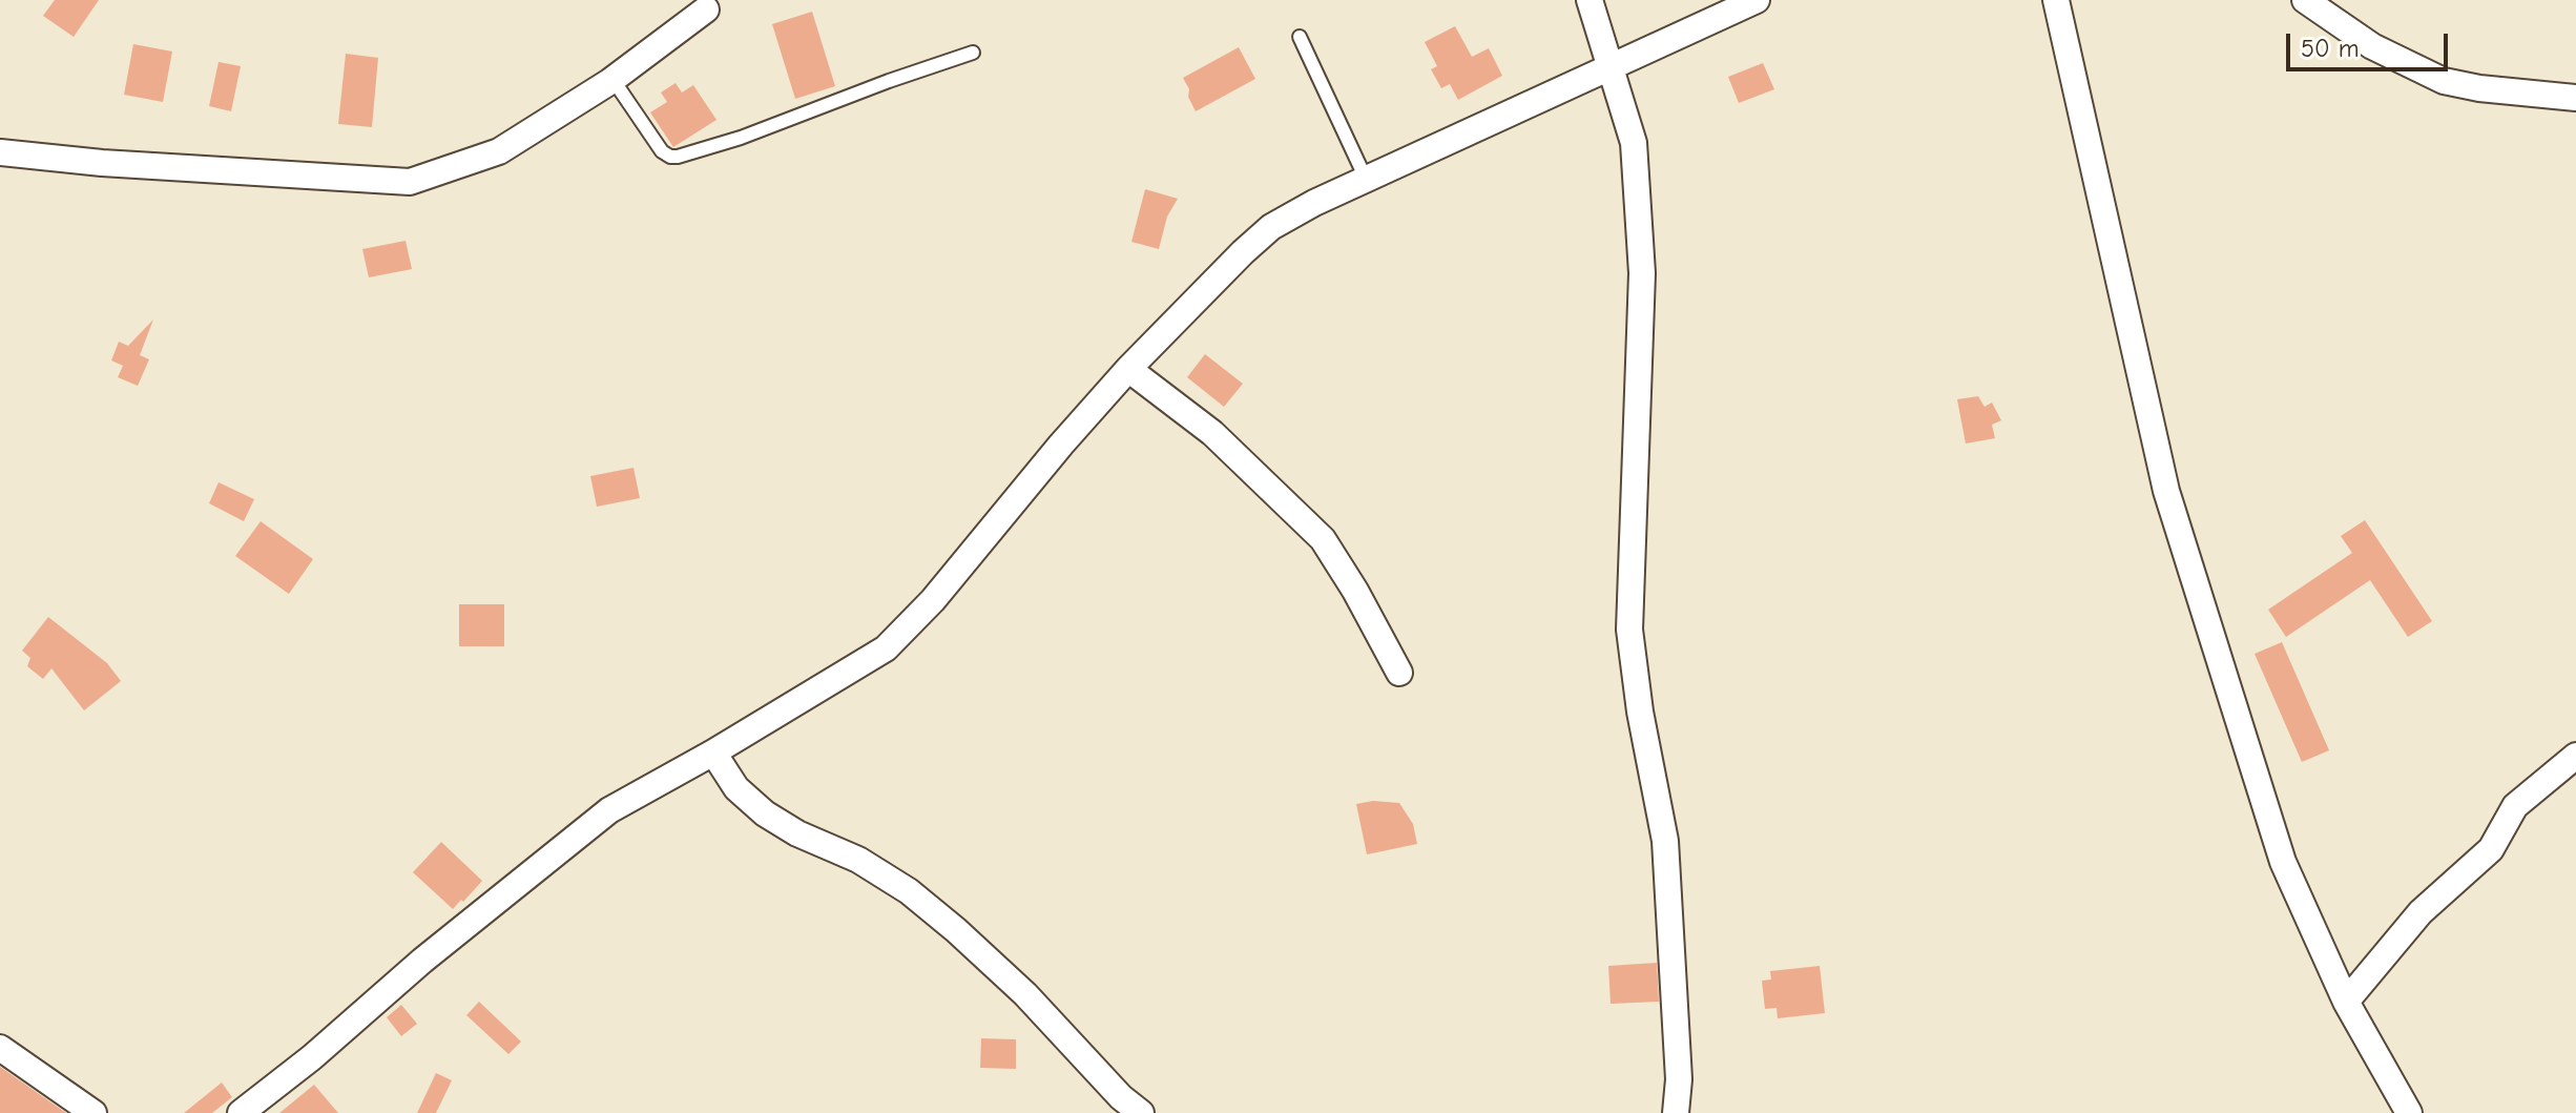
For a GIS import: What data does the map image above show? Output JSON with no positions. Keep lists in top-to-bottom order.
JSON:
{
  "scale_bar": "50 m"
}
